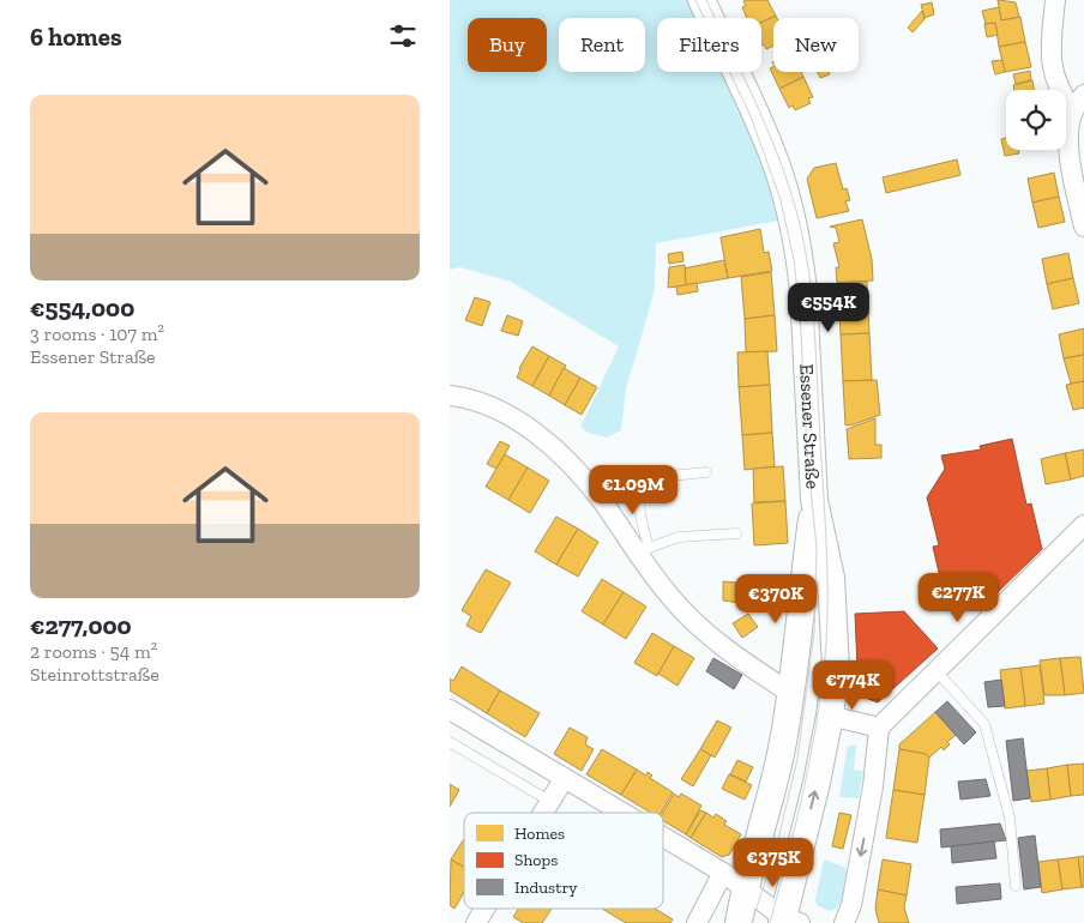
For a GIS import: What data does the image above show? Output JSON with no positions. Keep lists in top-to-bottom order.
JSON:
{
  "streets": {
    "main road": ["Essener Straße"]
  },
  "legend": ["Homes", "Shops", "Industry"],
  "page": {
    "heading": "6 homes",
    "chip": [
      "Buy",
      "Rent",
      "Filters",
      "New"
    ],
    "list": [
      {
        "name": "€554,000",
        "note": "3 rooms · 107 m² · Essener Straße"
      },
      {
        "name": "€277,000",
        "note": "2 rooms · 54 m² · Steinrottstraße"
      }
    ],
    "price": [
      "€554K",
      "€1.09M",
      "€277K",
      "€370K",
      "€774K",
      "€375K"
    ]
  }
}
